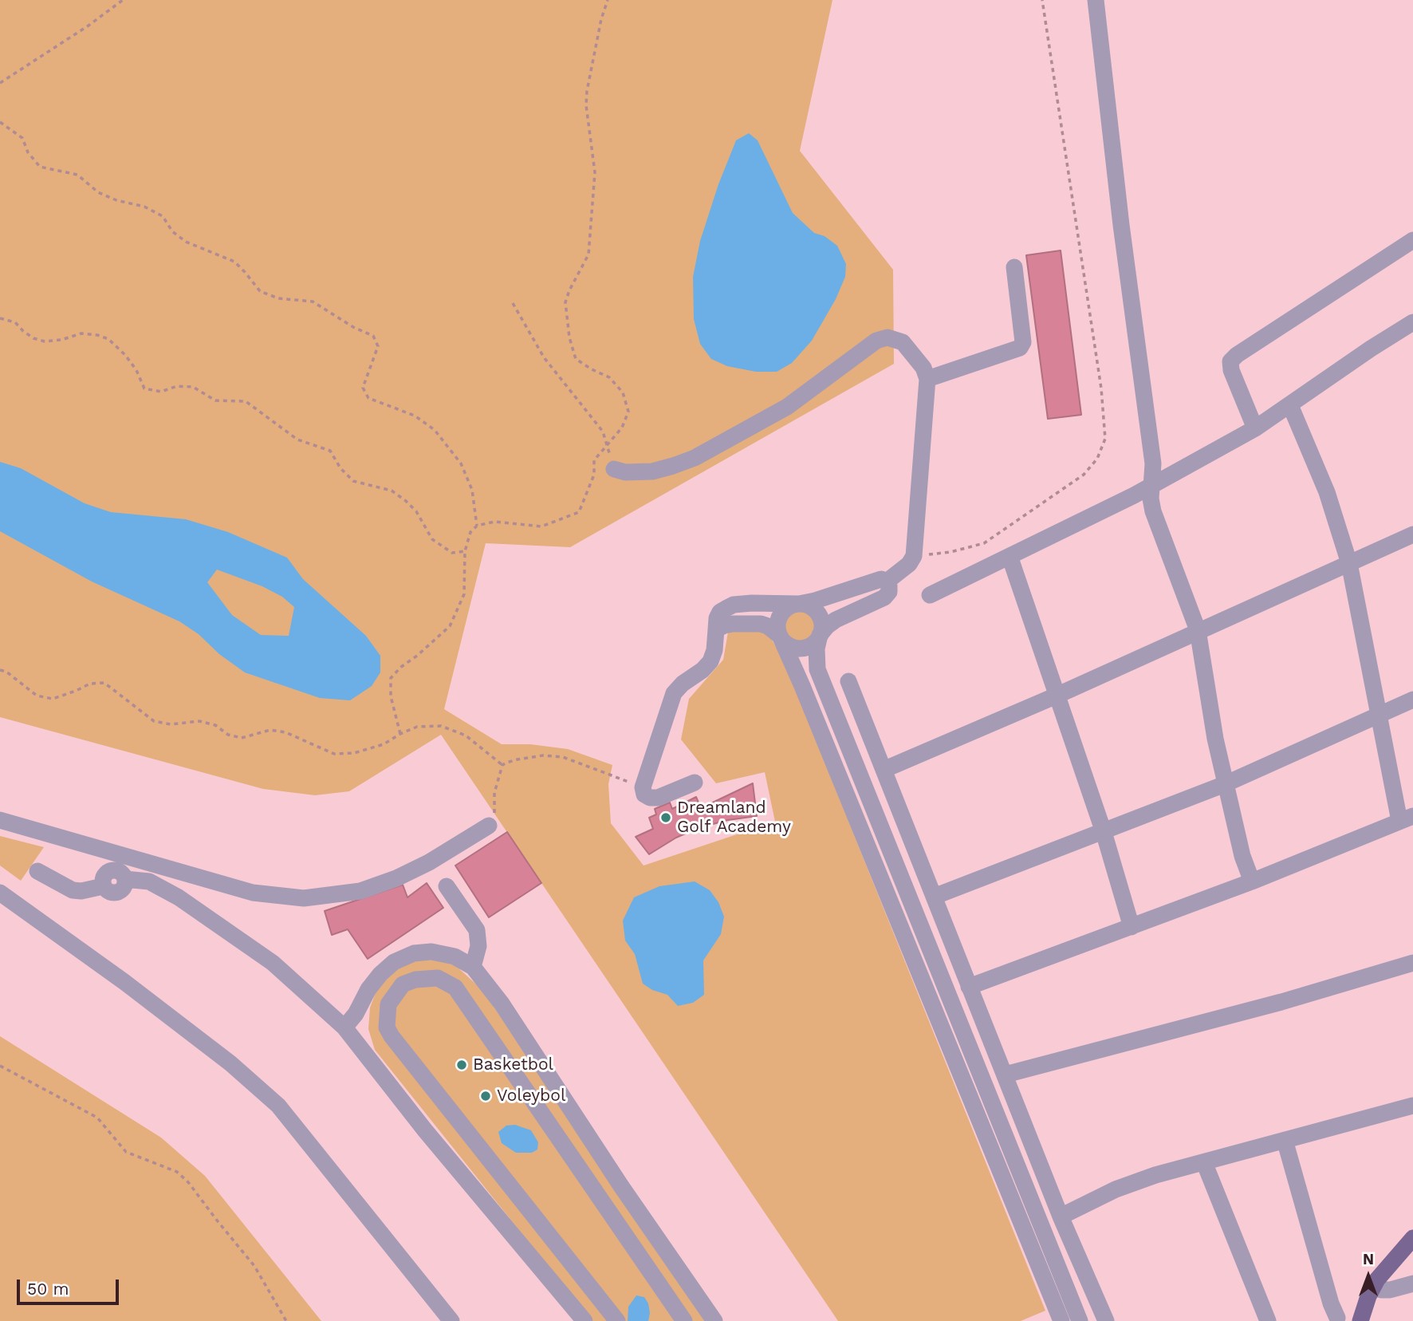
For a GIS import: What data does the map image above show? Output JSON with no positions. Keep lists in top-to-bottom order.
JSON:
{
  "places": ["Dreamland Golf Academy", "Basketbol", "Voleybol"],
  "scale_bar": "50 m",
  "north": "top"
}
